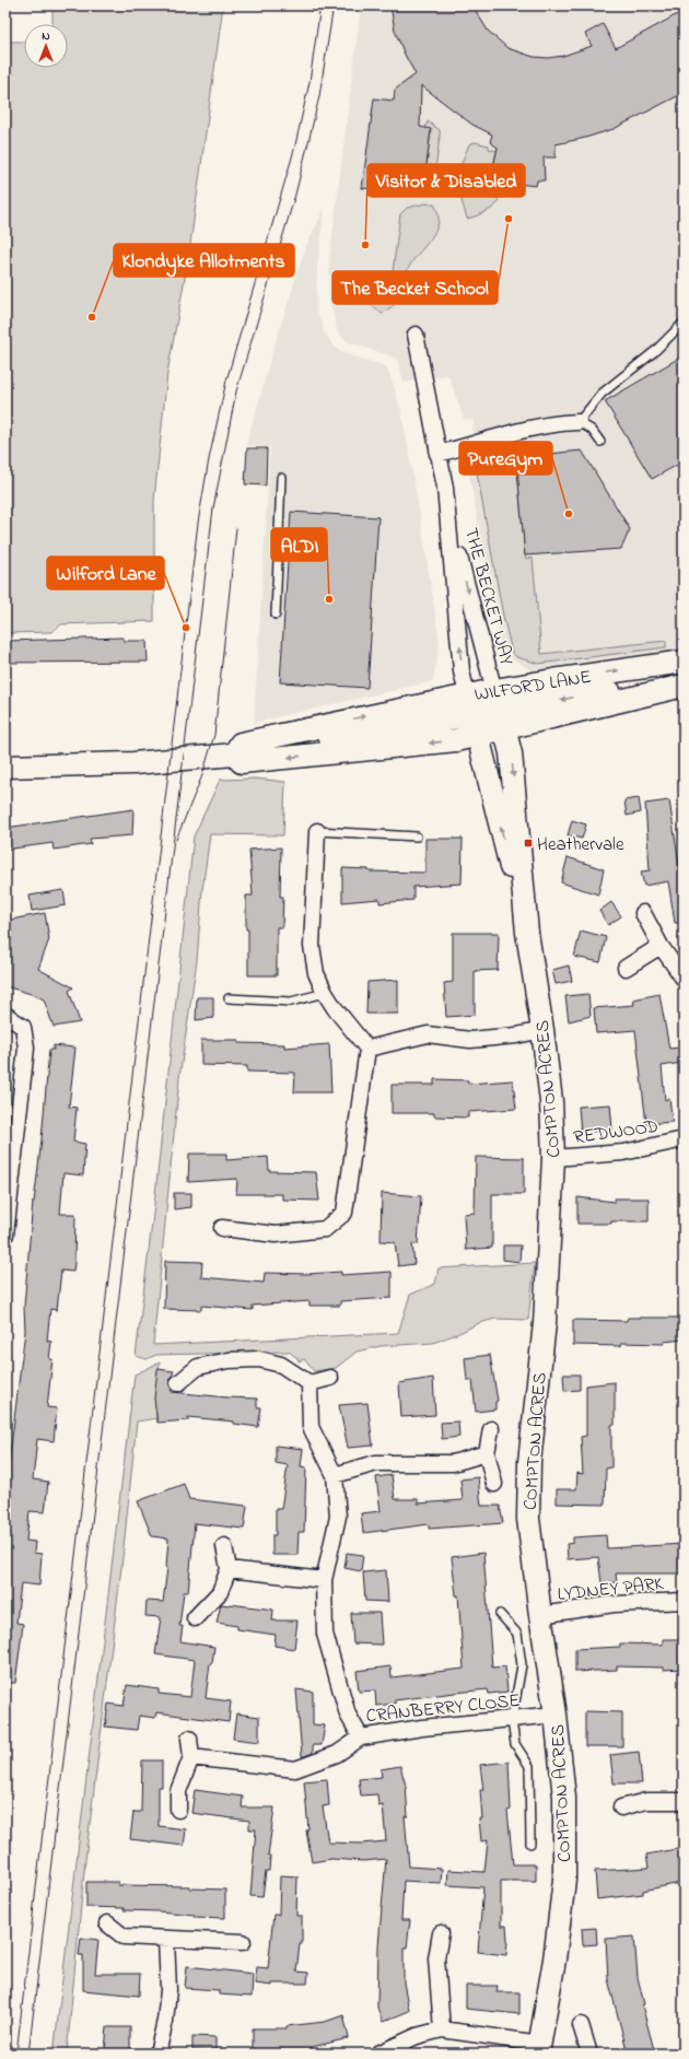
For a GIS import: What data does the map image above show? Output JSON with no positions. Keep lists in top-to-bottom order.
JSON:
{
  "streets": {
    "street": [
      "THE BECKET WAY",
      "WILFORD LANE",
      "COMPTON ACRES",
      "REDWOOD",
      "LYDNEY PARK",
      "CRANBERRY CLOSE"
    ]
  },
  "crossings": [
    ["THE BECKET WAY", "WILFORD LANE"],
    ["THE BECKET WAY", "COMPTON ACRES"],
    ["WILFORD LANE", "COMPTON ACRES"],
    ["COMPTON ACRES", "REDWOOD"],
    ["COMPTON ACRES", "LYDNEY PARK"],
    ["COMPTON ACRES", "CRANBERRY CLOSE"]
  ],
  "places": {
    "other": [
      "The Becket School",
      "Visitor & Disabled",
      "Klondyke Allotments",
      "PureGym",
      "ALDI",
      "Wilford Lane"
    ],
    "transit": ["Heathervale"]
  },
  "north": "top"
}
